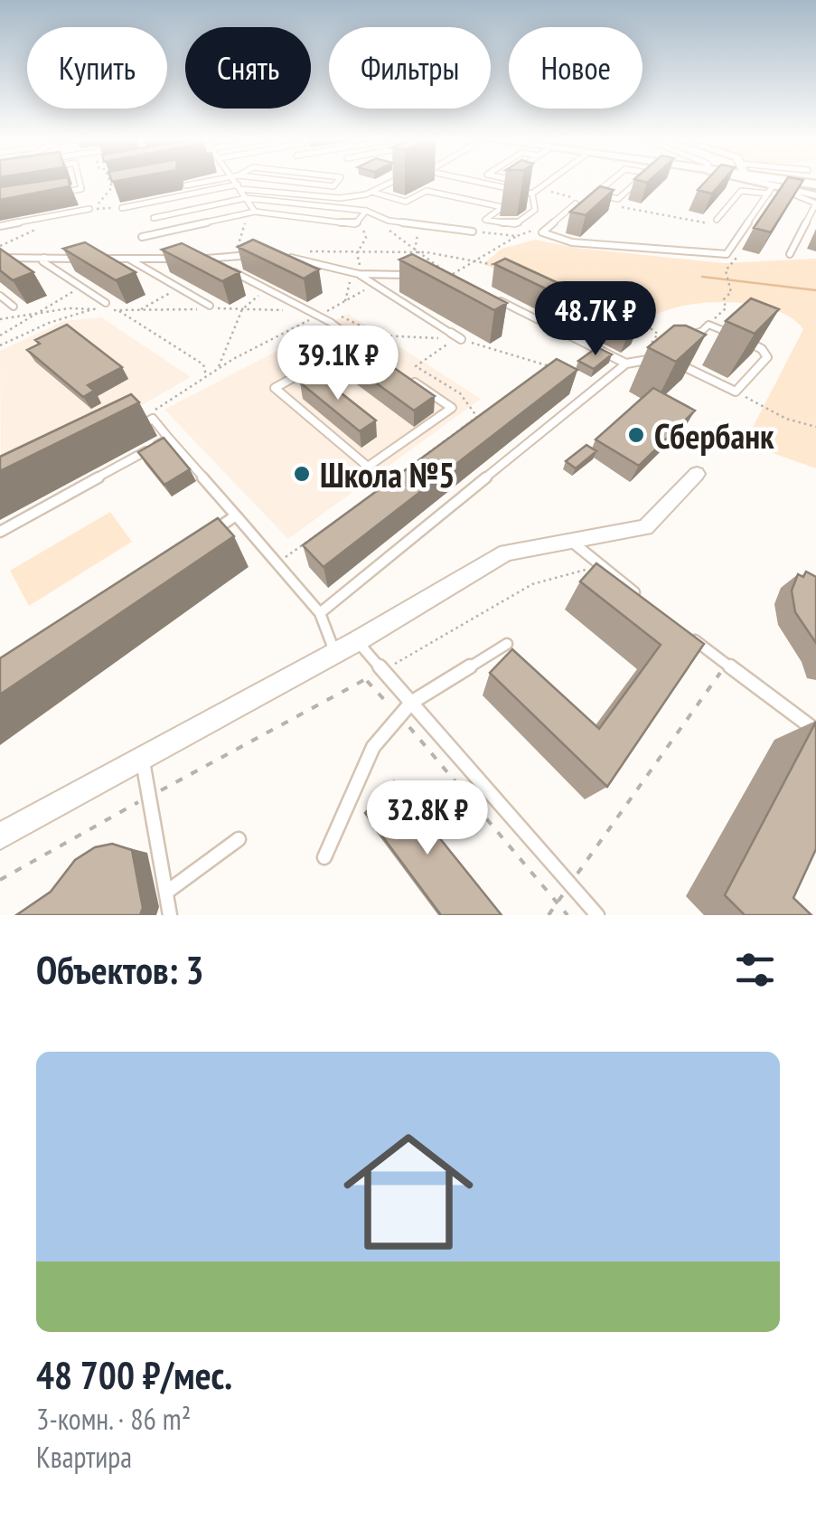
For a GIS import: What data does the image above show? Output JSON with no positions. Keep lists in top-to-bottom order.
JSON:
{
  "places": ["Сбербанк", "Школа №5"],
  "page": {
    "chip": [
      "Купить",
      "Снять",
      "Фильтры",
      "Новое"
    ],
    "price": ["48.7K ₽", "39.1K ₽", "32.8K ₽"],
    "heading": "Объектов: 3",
    "list": [
      {
        "name": "48 700 ₽/мес.",
        "note": "3-комн. · 86 m² · Квартира"
      }
    ]
  }
}
